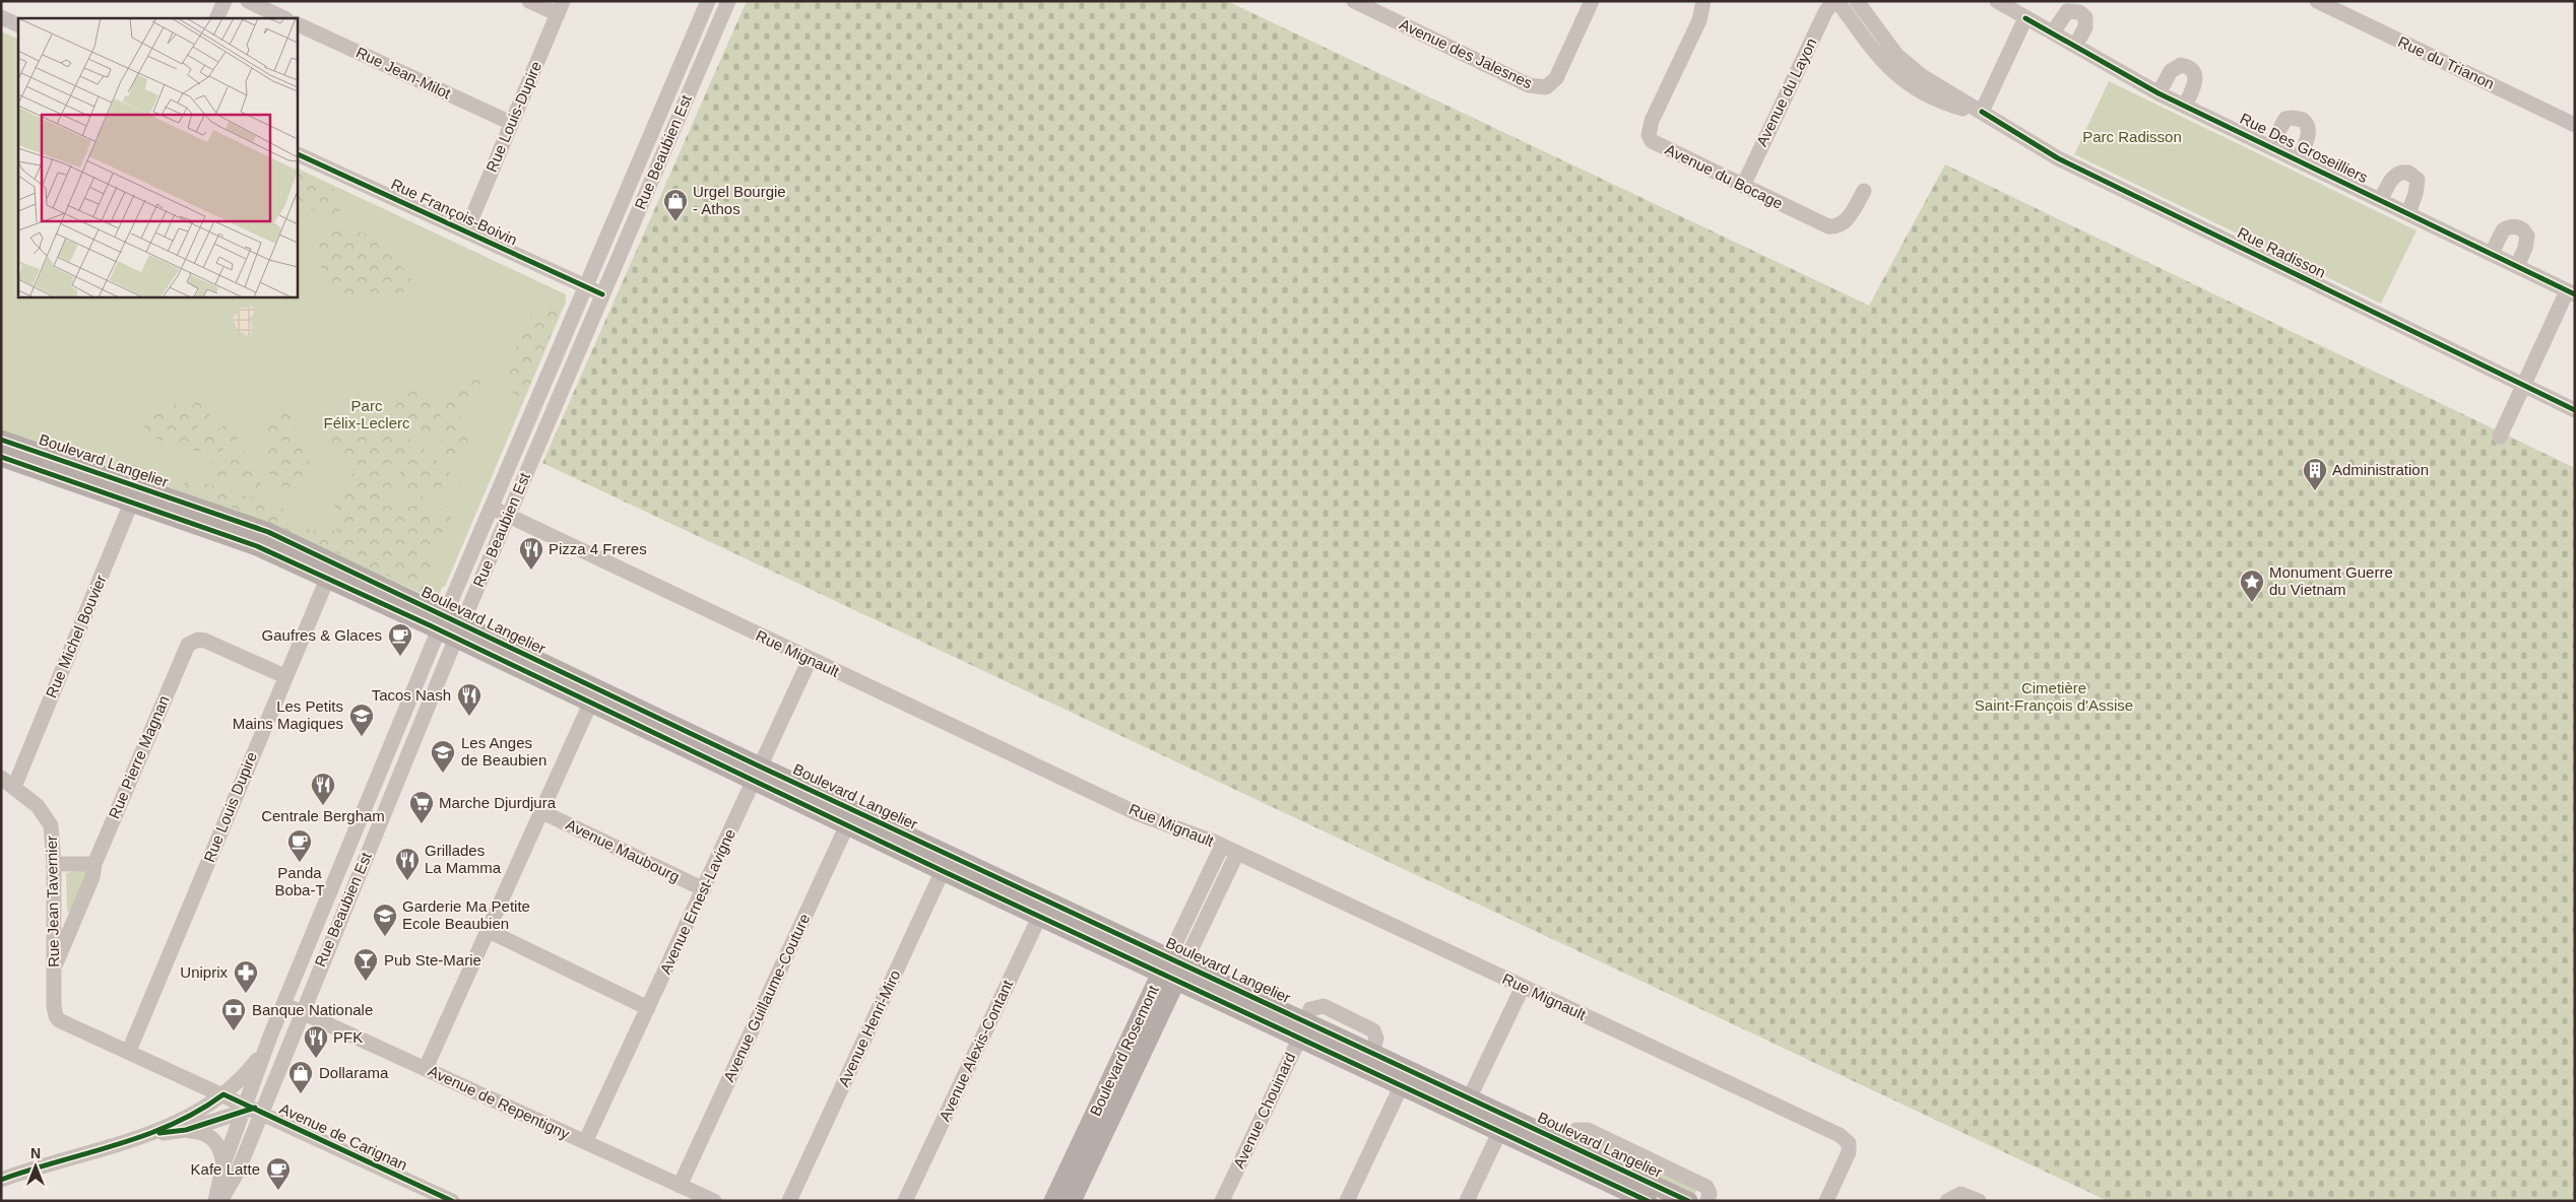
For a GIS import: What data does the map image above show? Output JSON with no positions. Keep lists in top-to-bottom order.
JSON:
{
  "streets": {
    "main road": ["Boulevard Langelier", "Boulevard Rosemont"],
    "street": [
      "Avenue des Jalesnes",
      "Rue du Trianon",
      "Rue Jean-Milot",
      "Avenue du Layon",
      "Rue Louis-Dupire",
      "Rue Des Groseilliers",
      "Rue Beaubien Est",
      "Avenue du Bocage",
      "Rue François-Boivin",
      "Rue Radisson",
      "Rue Michel Bouvier",
      "Rue Mignault",
      "Rue Pierre Magnan",
      "Rue Louis Dupire",
      "Avenue Maubourg",
      "Rue Jean Tavernier",
      "Avenue Ernest-Lavigne",
      "Avenue Guillaume-Couture",
      "Avenue Henri-Miro",
      "Avenue Alexis-Contant",
      "Avenue de Repentigny",
      "Avenue Chouinard",
      "Avenue de Carignan"
    ]
  },
  "crossings": [
    ["Rue Jean-Milot", "Rue Louis-Dupire"],
    ["Avenue du Layon", "Avenue du Bocage"],
    ["Rue Louis-Dupire", "Rue François-Boivin"],
    ["Rue Beaubien Est", "Rue François-Boivin"],
    ["Rue Beaubien Est", "Boulevard Langelier"],
    ["Rue Beaubien Est", "Rue Mignault"],
    ["Rue Beaubien Est", "Avenue de Repentigny"],
    ["Rue Beaubien Est", "Avenue de Carignan"],
    ["Boulevard Langelier", "Rue Michel Bouvier"],
    ["Boulevard Langelier", "Rue Louis Dupire"],
    ["Boulevard Langelier", "Avenue Ernest-Lavigne"],
    ["Boulevard Langelier", "Avenue Guillaume-Couture"],
    ["Boulevard Langelier", "Avenue Henri-Miro"],
    ["Boulevard Langelier", "Avenue Alexis-Contant"],
    ["Boulevard Langelier", "Boulevard Rosemont"],
    ["Boulevard Langelier", "Avenue Chouinard"],
    ["Rue Michel Bouvier", "Rue Jean Tavernier"],
    ["Rue Mignault", "Avenue Ernest-Lavigne"],
    ["Rue Mignault", "Boulevard Rosemont"],
    ["Rue Pierre Magnan", "Rue Louis Dupire"],
    ["Rue Pierre Magnan", "Rue Jean Tavernier"],
    ["Rue Louis Dupire", "Avenue de Carignan"],
    ["Avenue Maubourg", "Avenue Ernest-Lavigne"],
    ["Rue Jean Tavernier", "Avenue de Carignan"],
    ["Avenue Ernest-Lavigne", "Avenue de Repentigny"],
    ["Avenue Guillaume-Couture", "Avenue de Repentigny"]
  ],
  "parks": ["Parc Radisson", "Parc Félix-Leclerc", "Cimetière Saint-François d'Assise"],
  "places": {
    "shop": ["Urgel Bourgie - Athos", "Dollarama"],
    "building": ["Administration"],
    "restaurant": [
      "Pizza 4 Freres",
      "Tacos Nash",
      "Centrale Bergham",
      "Grillades La Mamma",
      "PFK"
    ],
    "place": ["Monument Guerre du Vietnam"],
    "cafe": ["Gaufres & Glaces", "Panda Boba-T", "Kafe Latte"],
    "school or university": ["Les Petits Mains Magiques", "Les Anges de Beaubien", "Garderie Ma Petite Ecole Beaubien"],
    "supermarket": ["Marche Djurdjura"],
    "bar": ["Pub Ste-Marie"],
    "pharmacy": ["Uniprix"],
    "bank": ["Banque Nationale"]
  },
  "north": "top"
}
